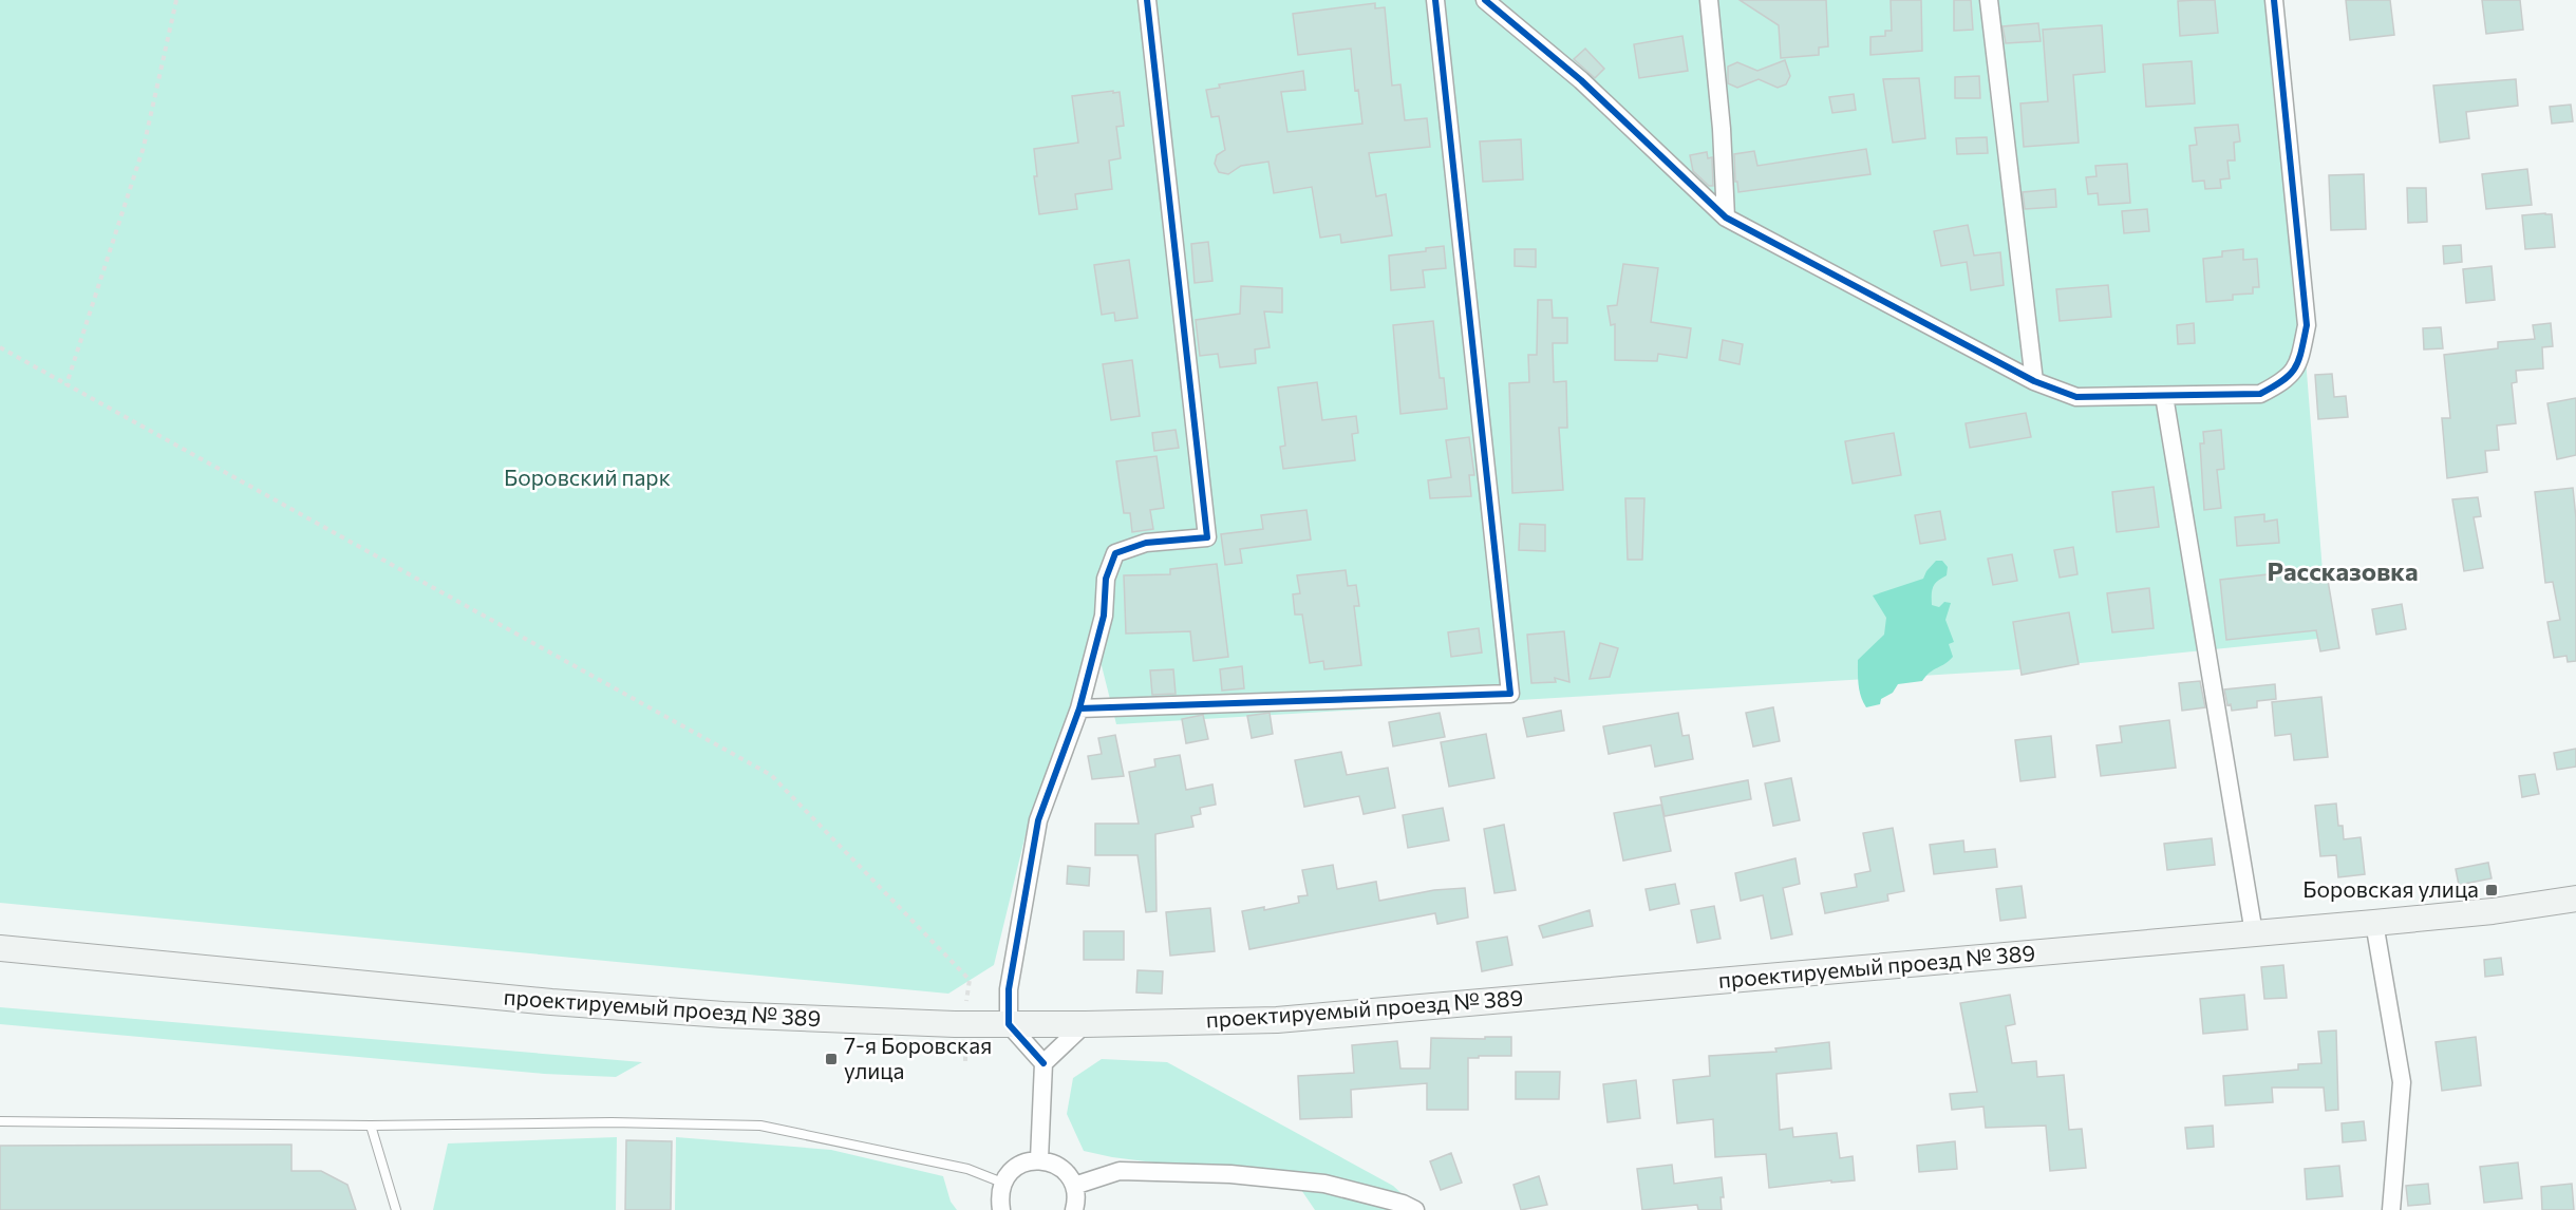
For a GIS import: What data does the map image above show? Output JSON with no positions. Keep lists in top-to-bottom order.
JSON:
{
  "streets": {
    "main road": ["проектируемый проезд № 389"]
  },
  "districts": ["Рассказовка"],
  "parks": ["Боровский парк"],
  "places": {
    "transit": ["Боровская улица", "7-я Боровская улица"]
  }
}
